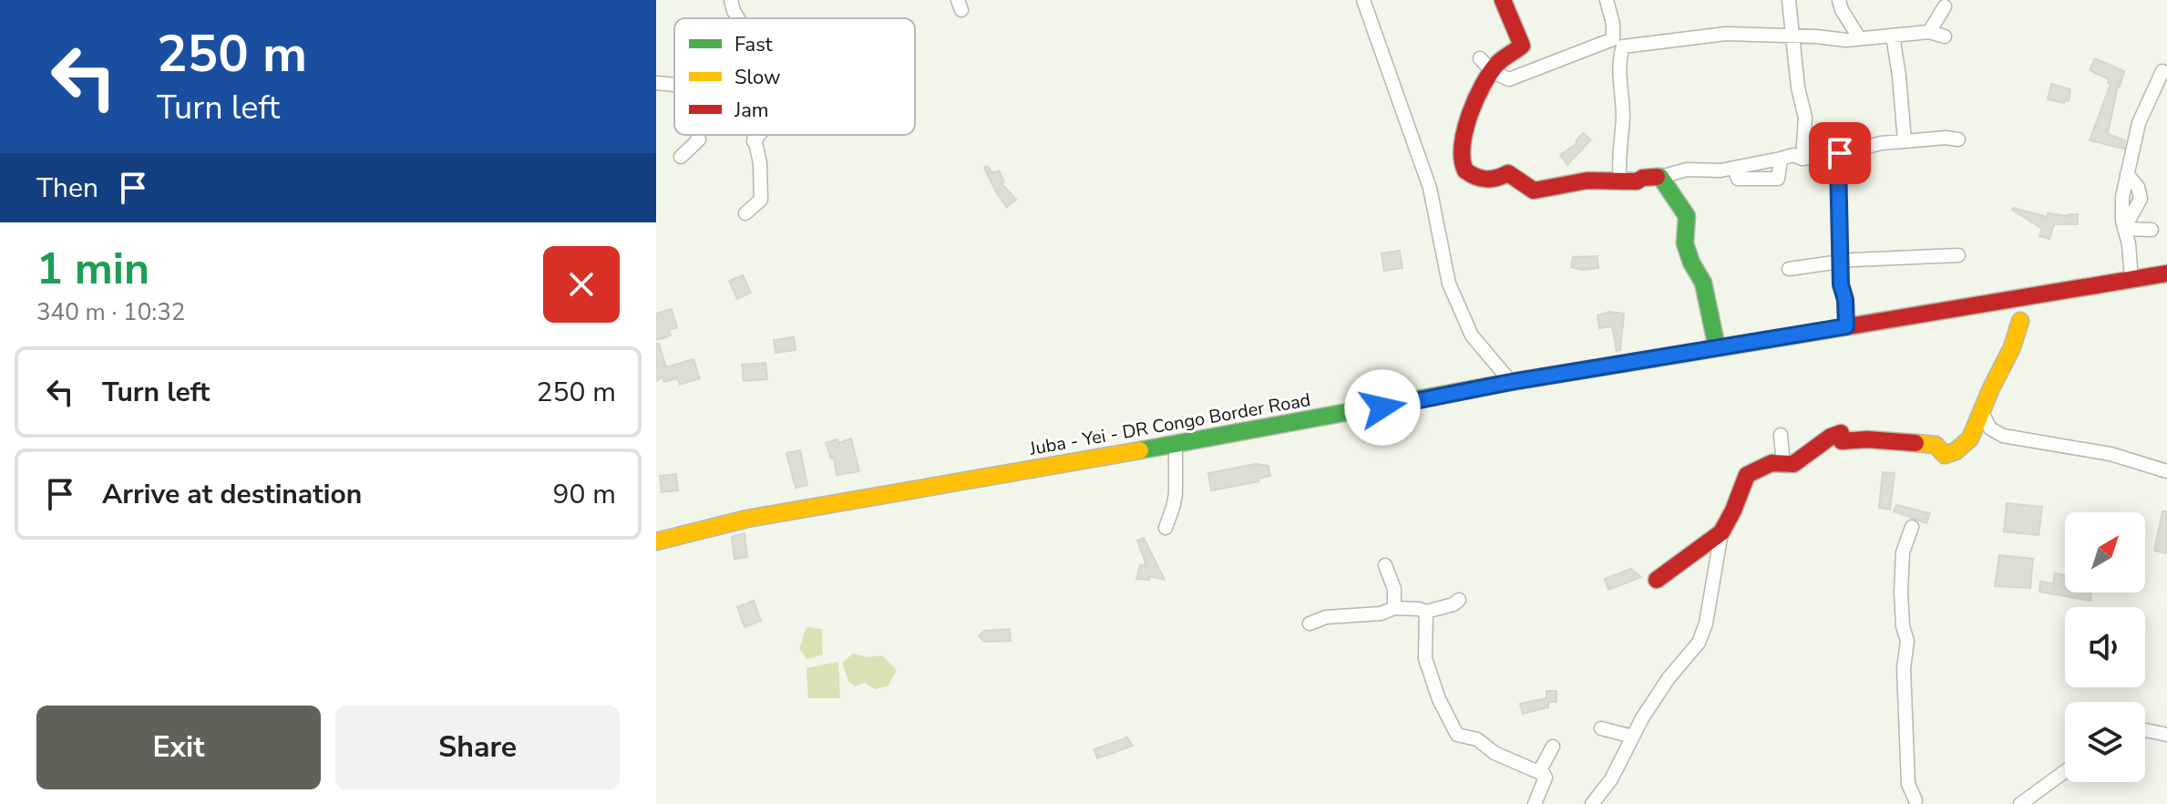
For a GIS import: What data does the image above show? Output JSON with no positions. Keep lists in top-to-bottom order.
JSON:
{
  "streets": {
    "main road": ["Juba - Yei - DR Congo Border Road"]
  },
  "legend": ["Fast", "Slow", "Jam"],
  "north": "top right",
  "page": {
    "turn": ["250 m", "Turn left"],
    "then": "Then",
    "heading": ["1 min", "340 m · 10:32"],
    "list": [
      {
        "name": "Turn left",
        "value": "250 m"
      },
      {
        "name": "Arrive at destination",
        "value": "90 m"
      }
    ],
    "buttons": ["Exit", "Share"]
  }
}
